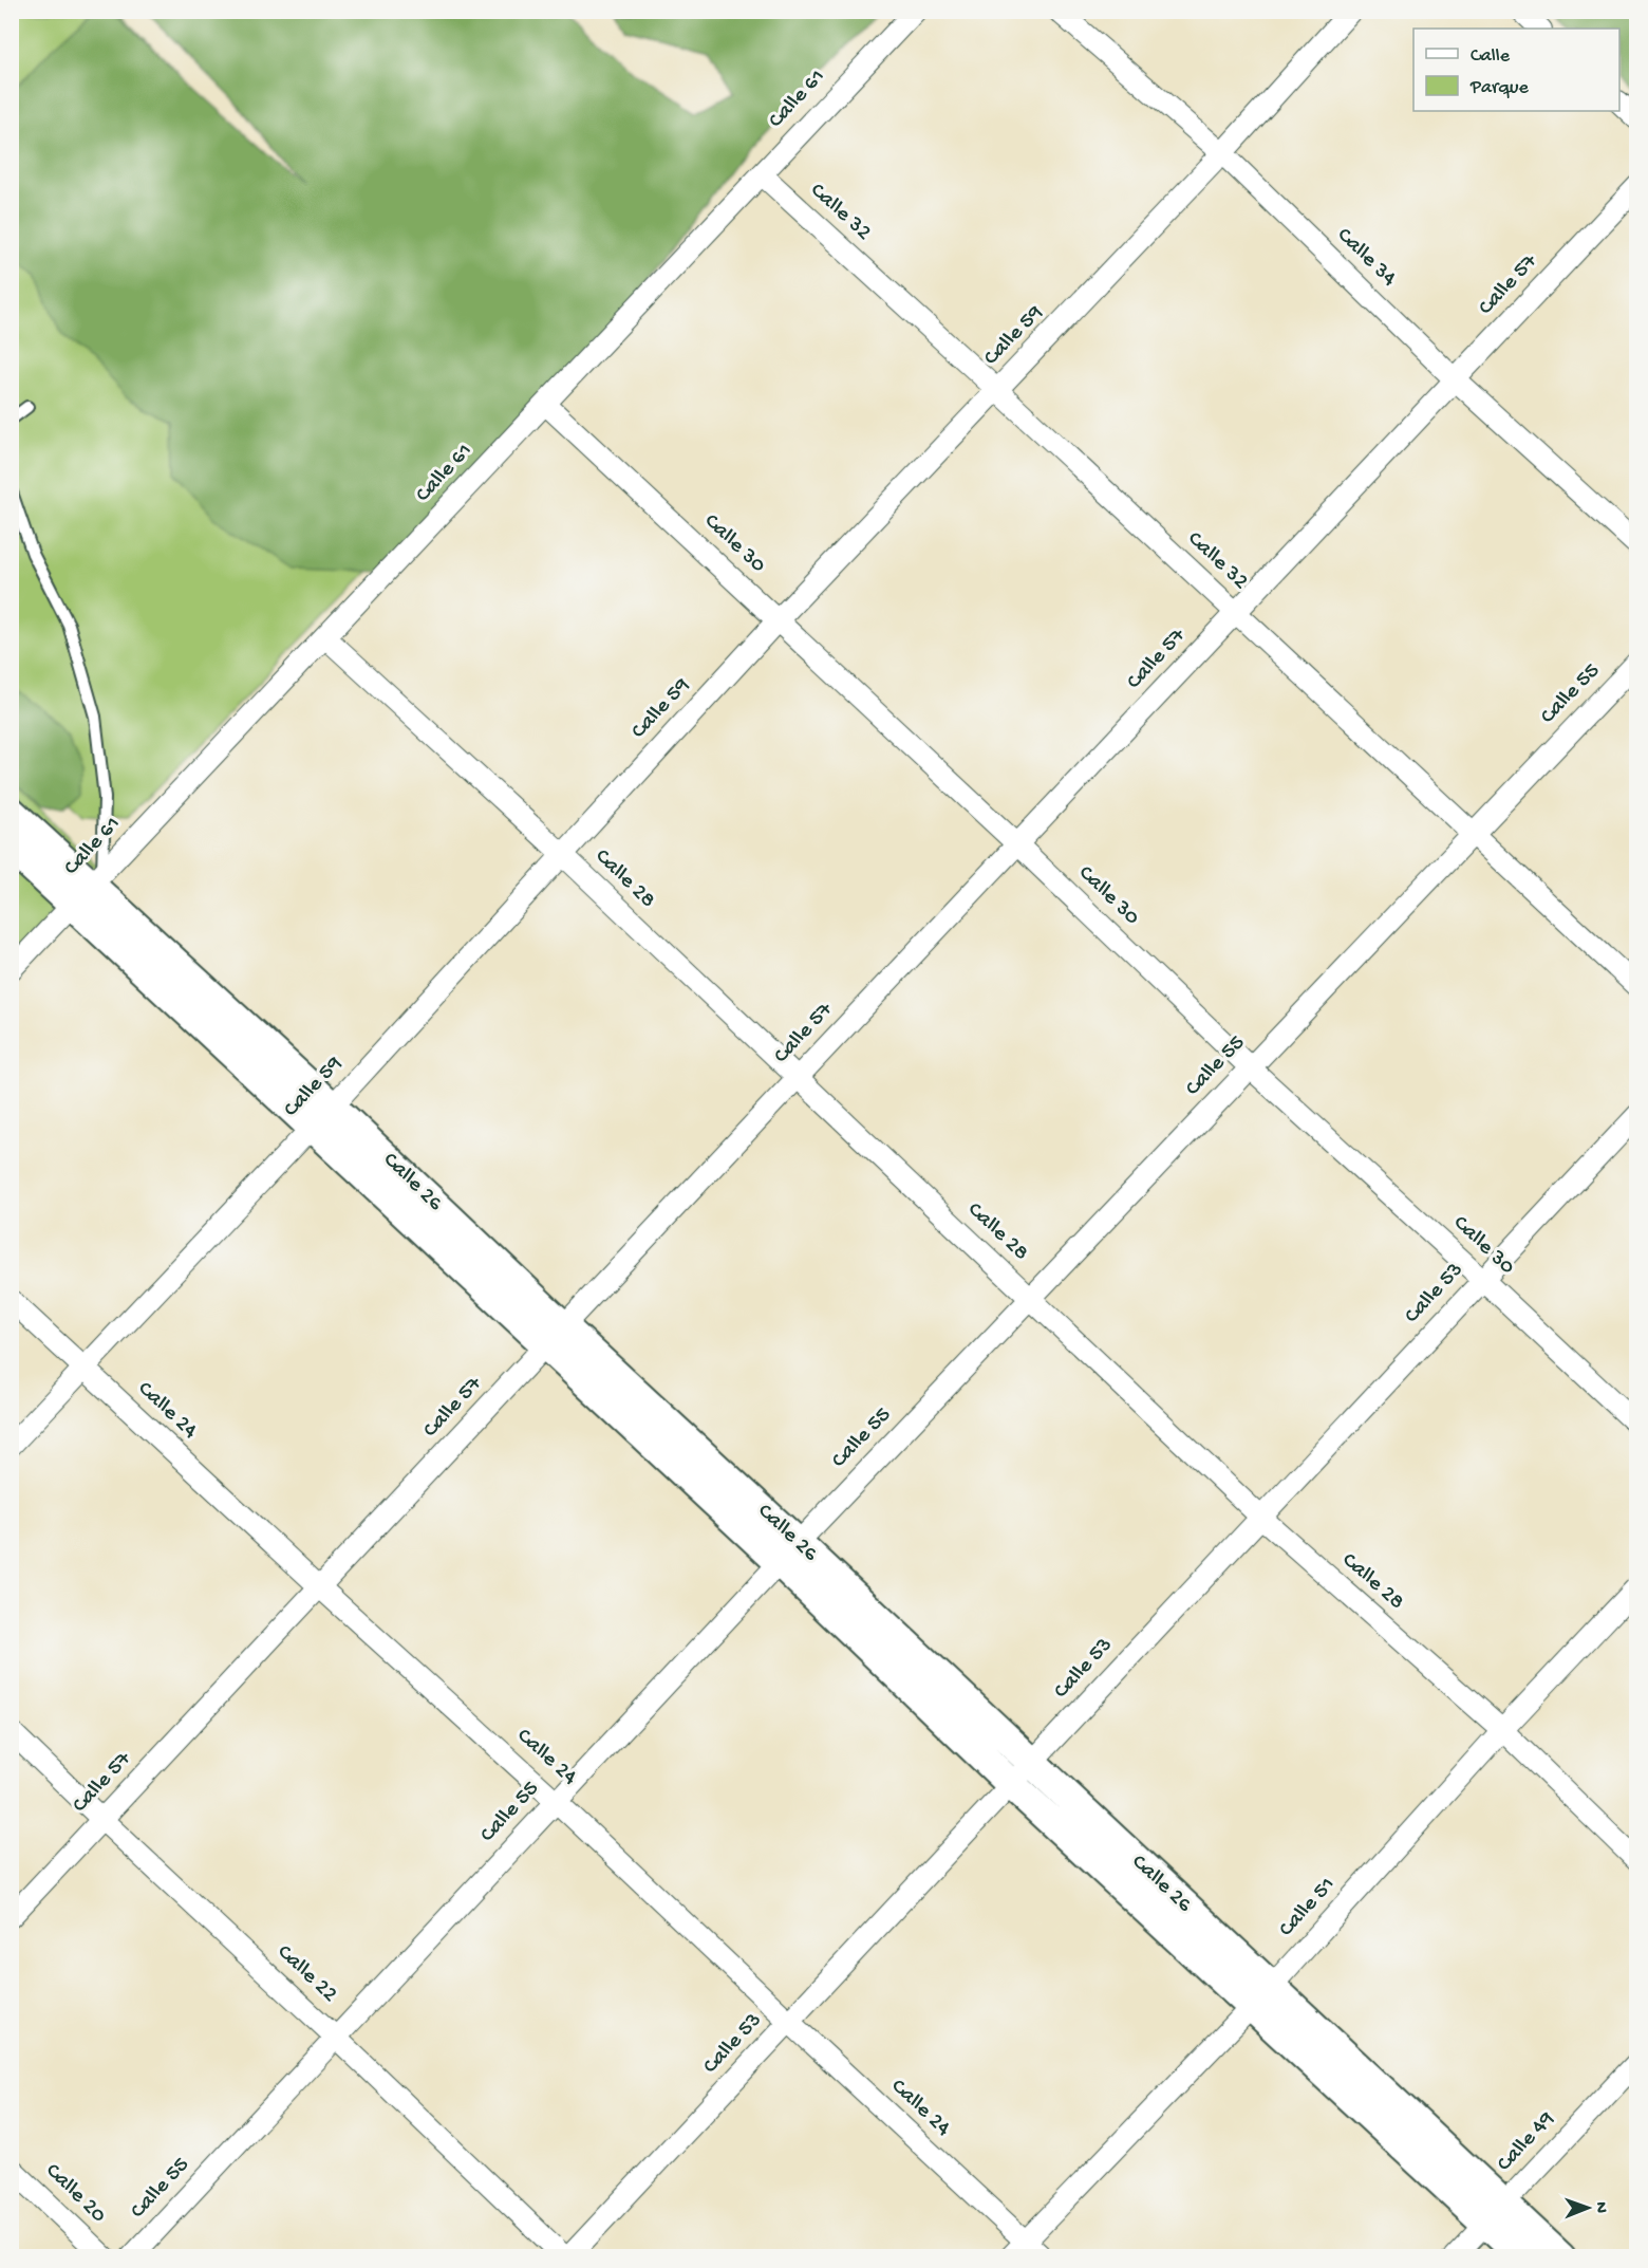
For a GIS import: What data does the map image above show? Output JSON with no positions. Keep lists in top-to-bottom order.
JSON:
{
  "streets": {
    "main road": ["Calle 26"],
    "street": [
      "Calle 61",
      "Calle 32",
      "Calle 34",
      "Calle 57",
      "Calle 59",
      "Calle 30",
      "Calle 55",
      "Calle 28",
      "Calle 53",
      "Calle 24",
      "Calle 51",
      "Calle 22",
      "Calle 49",
      "Calle 20"
    ]
  },
  "crossings": [
    ["Calle 61", "Calle 32"],
    ["Calle 61", "Calle 30"],
    ["Calle 61", "Calle 28"],
    ["Calle 61", "Calle 26"],
    ["Calle 32", "Calle 57"],
    ["Calle 32", "Calle 59"],
    ["Calle 32", "Calle 55"],
    ["Calle 34", "Calle 57"],
    ["Calle 34", "Calle 59"],
    ["Calle 57", "Calle 30"],
    ["Calle 57", "Calle 28"],
    ["Calle 57", "Calle 26"],
    ["Calle 57", "Calle 24"],
    ["Calle 57", "Calle 22"],
    ["Calle 59", "Calle 30"],
    ["Calle 59", "Calle 28"],
    ["Calle 59", "Calle 26"],
    ["Calle 59", "Calle 24"],
    ["Calle 30", "Calle 55"],
    ["Calle 30", "Calle 53"],
    ["Calle 55", "Calle 28"],
    ["Calle 55", "Calle 26"],
    ["Calle 55", "Calle 24"],
    ["Calle 55", "Calle 22"],
    ["Calle 28", "Calle 53"],
    ["Calle 28", "Calle 51"],
    ["Calle 26", "Calle 53"],
    ["Calle 26", "Calle 51"],
    ["Calle 26", "Calle 49"],
    ["Calle 53", "Calle 24"],
    ["Calle 53", "Calle 22"],
    ["Calle 24", "Calle 51"]
  ],
  "legend": ["Calle", "Parque"],
  "north": "right"
}
